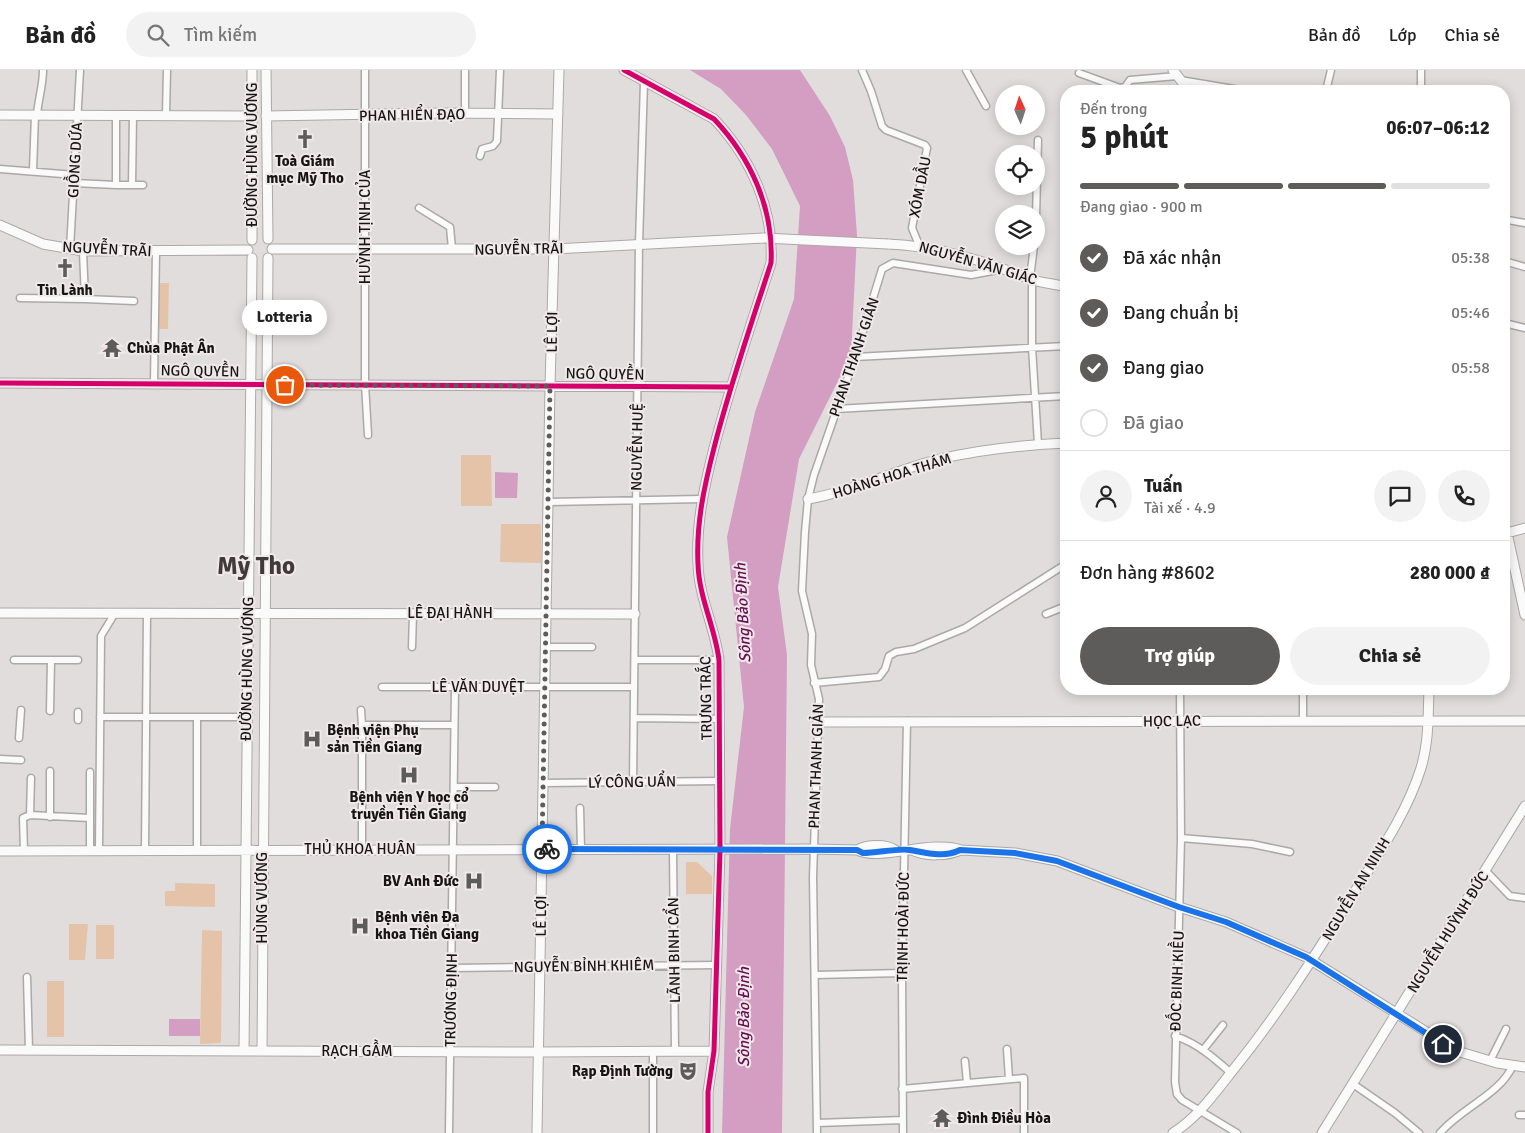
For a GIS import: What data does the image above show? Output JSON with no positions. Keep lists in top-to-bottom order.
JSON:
{
  "streets": {
    "main road": [
      "PHAN HIỂN ĐẠO",
      "ĐƯỜNG HÙNG VƯƠNG",
      "NGUYỄN TRÃI",
      "NGUYỄN VĂN GIÁC",
      "LÊ LỢI",
      "NGÔ QUYỀN",
      "HOÀNG HOA THÁM",
      "LÊ ĐẠI HÀNH",
      "TRƯNG TRẮC",
      "HỌC LẠC",
      "THỦ KHOA HUÂN",
      "NGUYỄN AN NINH",
      "HÙNG VƯƠNG",
      "NGUYỄN HUỲNH ĐỨC",
      "RẠCH GẦM"
    ],
    "street": [
      "GIỒNG DỨA",
      "XÓM DẦU",
      "HUỲNH TỊNH CỦA",
      "PHAN THANH GIẢN",
      "NGUYỄN HUỆ",
      "LÊ VĂN DUYỆT",
      "LÝ CÔNG UẨN",
      "TRỊNH HOÀI ĐỨC",
      "LÃNH BINH CẨN",
      "NGUYỄN BỈNH KHIÊM",
      "ĐỐC BINH KIỀU",
      "TRƯƠNG ĐỊNH"
    ]
  },
  "crossings": [
    ["PHAN HIỂN ĐẠO", "ĐƯỜNG HÙNG VƯƠNG"],
    ["PHAN HIỂN ĐẠO", "HUỲNH TỊNH CỦA"],
    ["PHAN HIỂN ĐẠO", "LÊ LỢI"],
    ["ĐƯỜNG HÙNG VƯƠNG", "NGUYỄN TRÃI"],
    ["ĐƯỜNG HÙNG VƯƠNG", "NGÔ QUYỀN"],
    ["ĐƯỜNG HÙNG VƯƠNG", "LÊ ĐẠI HÀNH"],
    ["ĐƯỜNG HÙNG VƯƠNG", "THỦ KHOA HUÂN"],
    ["ĐƯỜNG HÙNG VƯƠNG", "HÙNG VƯƠNG"],
    ["ĐƯỜNG HÙNG VƯƠNG", "RẠCH GẦM"],
    ["GIỒNG DỨA", "NGUYỄN TRÃI"],
    ["XÓM DẦU", "NGUYỄN VĂN GIÁC"],
    ["HUỲNH TỊNH CỦA", "NGUYỄN TRÃI"],
    ["HUỲNH TỊNH CỦA", "NGÔ QUYỀN"],
    ["NGUYỄN TRÃI", "NGUYỄN VĂN GIÁC"],
    ["NGUYỄN TRÃI", "LÊ LỢI"],
    ["NGUYỄN TRÃI", "NGUYỄN HUỆ"],
    ["NGUYỄN VĂN GIÁC", "PHAN THANH GIẢN"],
    ["LÊ LỢI", "NGÔ QUYỀN"],
    ["LÊ LỢI", "LÊ ĐẠI HÀNH"],
    ["LÊ LỢI", "LÊ VĂN DUYỆT"],
    ["LÊ LỢI", "LÝ CÔNG UẨN"],
    ["LÊ LỢI", "THỦ KHOA HUÂN"],
    ["LÊ LỢI", "NGUYỄN BỈNH KHIÊM"],
    ["LÊ LỢI", "RẠCH GẦM"],
    ["PHAN THANH GIẢN", "HOÀNG HOA THÁM"],
    ["PHAN THANH GIẢN", "HỌC LẠC"],
    ["PHAN THANH GIẢN", "THỦ KHOA HUÂN"],
    ["NGÔ QUYỀN", "NGUYỄN HUỆ"],
    ["NGÔ QUYỀN", "TRƯNG TRẮC"],
    ["NGUYỄN HUỆ", "LÊ ĐẠI HÀNH"],
    ["NGUYỄN HUỆ", "LÊ VĂN DUYỆT"],
    ["NGUYỄN HUỆ", "TRƯNG TRẮC"],
    ["NGUYỄN HUỆ", "LÝ CÔNG UẨN"],
    ["LÊ VĂN DUYỆT", "TRƯƠNG ĐỊNH"],
    ["TRƯNG TRẮC", "LÝ CÔNG UẨN"],
    ["TRƯNG TRẮC", "THỦ KHOA HUÂN"],
    ["TRƯNG TRẮC", "NGUYỄN BỈNH KHIÊM"],
    ["TRƯNG TRẮC", "RẠCH GẦM"],
    ["HỌC LẠC", "NGUYỄN AN NINH"],
    ["HỌC LẠC", "TRỊNH HOÀI ĐỨC"],
    ["HỌC LẠC", "ĐỐC BINH KIỀU"],
    ["THỦ KHOA HUÂN", "NGUYỄN AN NINH"],
    ["THỦ KHOA HUÂN", "HÙNG VƯƠNG"],
    ["THỦ KHOA HUÂN", "TRỊNH HOÀI ĐỨC"],
    ["THỦ KHOA HUÂN", "NGUYỄN HUỲNH ĐỨC"],
    ["THỦ KHOA HUÂN", "LÃNH BINH CẨN"],
    ["THỦ KHOA HUÂN", "ĐỐC BINH KIỀU"],
    ["THỦ KHOA HUÂN", "TRƯƠNG ĐỊNH"],
    ["NGUYỄN AN NINH", "ĐỐC BINH KIỀU"],
    ["HÙNG VƯƠNG", "RẠCH GẦM"],
    ["LÃNH BINH CẨN", "NGUYỄN BỈNH KHIÊM"],
    ["LÃNH BINH CẨN", "RẠCH GẦM"],
    ["NGUYỄN BỈNH KHIÊM", "TRƯƠNG ĐỊNH"],
    ["TRƯƠNG ĐỊNH", "RẠCH GẦM"]
  ],
  "districts": ["Mỹ Tho"],
  "water": ["Sông Bảo Định"],
  "places": {
    "church": ["Toà Giám mục Mỹ Tho", "Tin Lành"],
    "temple": ["Chùa Phật Ân", "Đình Điều Hòa"],
    "other": ["Lotteria"],
    "hospital": [
      "Bệnh viện Phụ sản Tiền Giang",
      "Bệnh viện Y học cổ truyền Tiền Giang",
      "BV Anh Đức",
      "Bệnh viện Đa khoa Tiền Giang"
    ],
    "theatre": ["Rạp Định Tường"]
  },
  "north": "top",
  "page": {
    "header": "Bản đồ",
    "search": "Tìm kiếm",
    "nav": ["Bản đồ", "Lớp", "Chia sẻ"],
    "heading": ["5 phút", "Đến trong", "06:07–06:12"],
    "panel": [
      "Tuấn",
      "Tài xế · 4.9",
      "Đơn hàng #8602",
      "280 000 ₫"
    ],
    "bar": "Đang giao · 900 m",
    "list": [
      ["Đã xác nhận", "05:38"],
      ["Đang chuẩn bị", "05:46"],
      ["Đang giao", "05:58"],
      "Đã giao"
    ],
    "bubble": "Lotteria",
    "buttons": ["Trợ giúp", "Chia sẻ"]
  }
}
